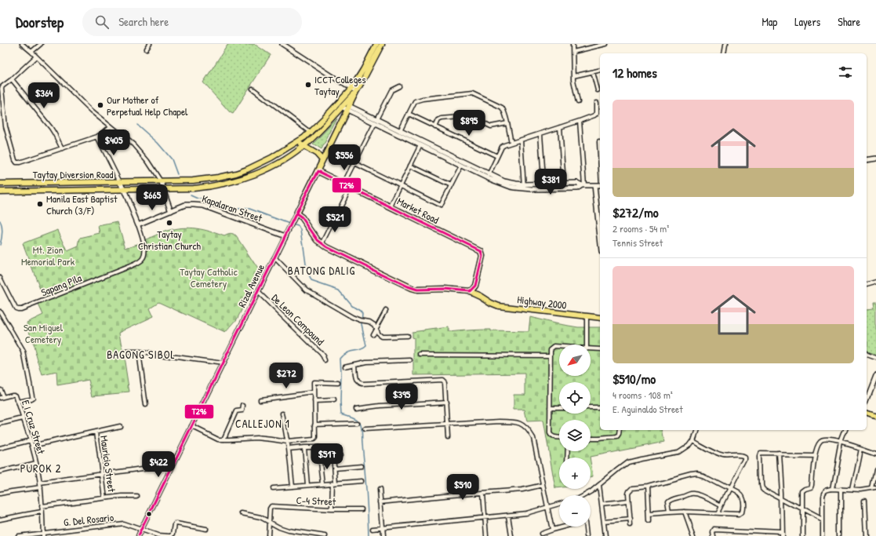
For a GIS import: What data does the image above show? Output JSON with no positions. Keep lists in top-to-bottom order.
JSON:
{
  "streets": {
    "main road": [
      "Taytay Diversion Road",
      "Market Road",
      "Rizal Avenue",
      "Highway 2000"
    ],
    "street": [
      "Kapalaran Street",
      "Sapang Pila",
      "De Leon Compound",
      "E I Cruz Street",
      "Mauricio Street",
      "C-4 Street",
      "G. Del Rosario"
    ]
  },
  "crossings": [
    ["Taytay Diversion Road", "Rizal Avenue"],
    ["Kapalaran Street", "Sapang Pila"],
    ["Kapalaran Street", "Rizal Avenue"],
    ["Market Road", "Rizal Avenue"],
    ["Rizal Avenue", "De Leon Compound"],
    ["Rizal Avenue", "G. Del Rosario"],
    ["E I Cruz Street", "G. Del Rosario"]
  ],
  "districts": [
    "BATONG DALIG",
    "BAGONG SIBOL",
    "CALLEJON 1",
    "PUROK 2"
  ],
  "parks": ["Mt. Zion Memorial Park", "Taytay Catholic Cemetery", "San Miguel Cemetery"],
  "places": [
    "ICCT Colleges Taytay",
    "Our Mother of Perpetual Help Chapel",
    "Manila East Baptist Church (3/F)",
    "Taytay Christian Church"
  ],
  "lines": ["transit line T296"],
  "north": "bottom left",
  "page": {
    "header": "Doorstep",
    "search": "Search here",
    "nav": ["Map", "Layers", "Share"],
    "heading": "12 homes",
    "price": [
      "$364",
      "$895",
      "$405",
      "$556",
      "$381",
      "$665",
      "$521",
      "$272",
      "$395",
      "$517",
      "$422",
      "$510"
    ],
    "list": [
      {
        "name": "$272/mo",
        "note": "2 rooms · 54 m² · Tennis Street"
      },
      {
        "name": "$510/mo",
        "note": "4 rooms · 108 m² · E. Aguinaldo Street"
      }
    ],
    "map_buttons": ["+", "−"]
  }
}
